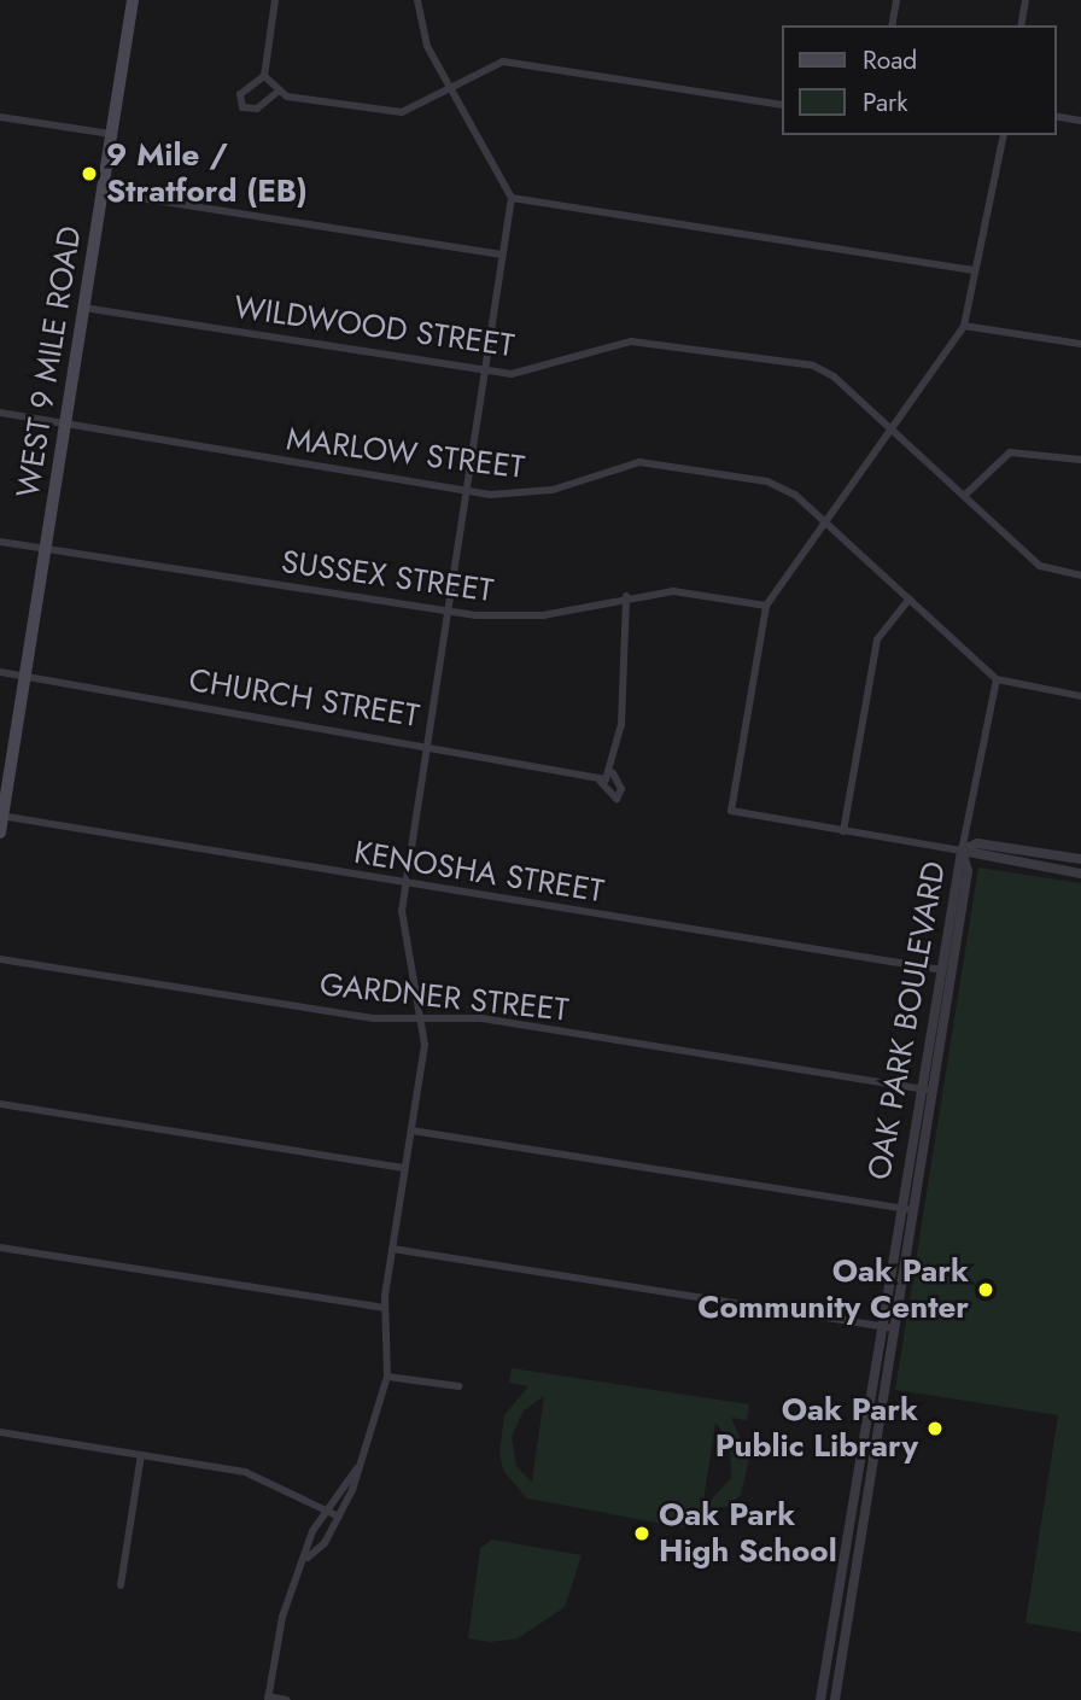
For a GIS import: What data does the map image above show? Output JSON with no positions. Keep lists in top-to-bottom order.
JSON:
{
  "streets": {
    "main road": ["WEST 9 MILE ROAD"],
    "street": [
      "WILDWOOD STREET",
      "MARLOW STREET",
      "SUSSEX STREET",
      "CHURCH STREET",
      "KENOSHA STREET",
      "GARDNER STREET",
      "OAK PARK BOULEVARD"
    ]
  },
  "crossings": [
    ["WILDWOOD STREET", "WEST 9 MILE ROAD"],
    ["WEST 9 MILE ROAD", "MARLOW STREET"],
    ["WEST 9 MILE ROAD", "SUSSEX STREET"],
    ["WEST 9 MILE ROAD", "CHURCH STREET"],
    ["WEST 9 MILE ROAD", "KENOSHA STREET"],
    ["SUSSEX STREET", "CHURCH STREET"],
    ["KENOSHA STREET", "OAK PARK BOULEVARD"],
    ["GARDNER STREET", "OAK PARK BOULEVARD"]
  ],
  "places": [
    "9 Mile / Stratford (EB)",
    "Oak Park Community Center",
    "Oak Park Public Library",
    "Oak Park High School"
  ],
  "legend": ["Road", "Park"]
}
